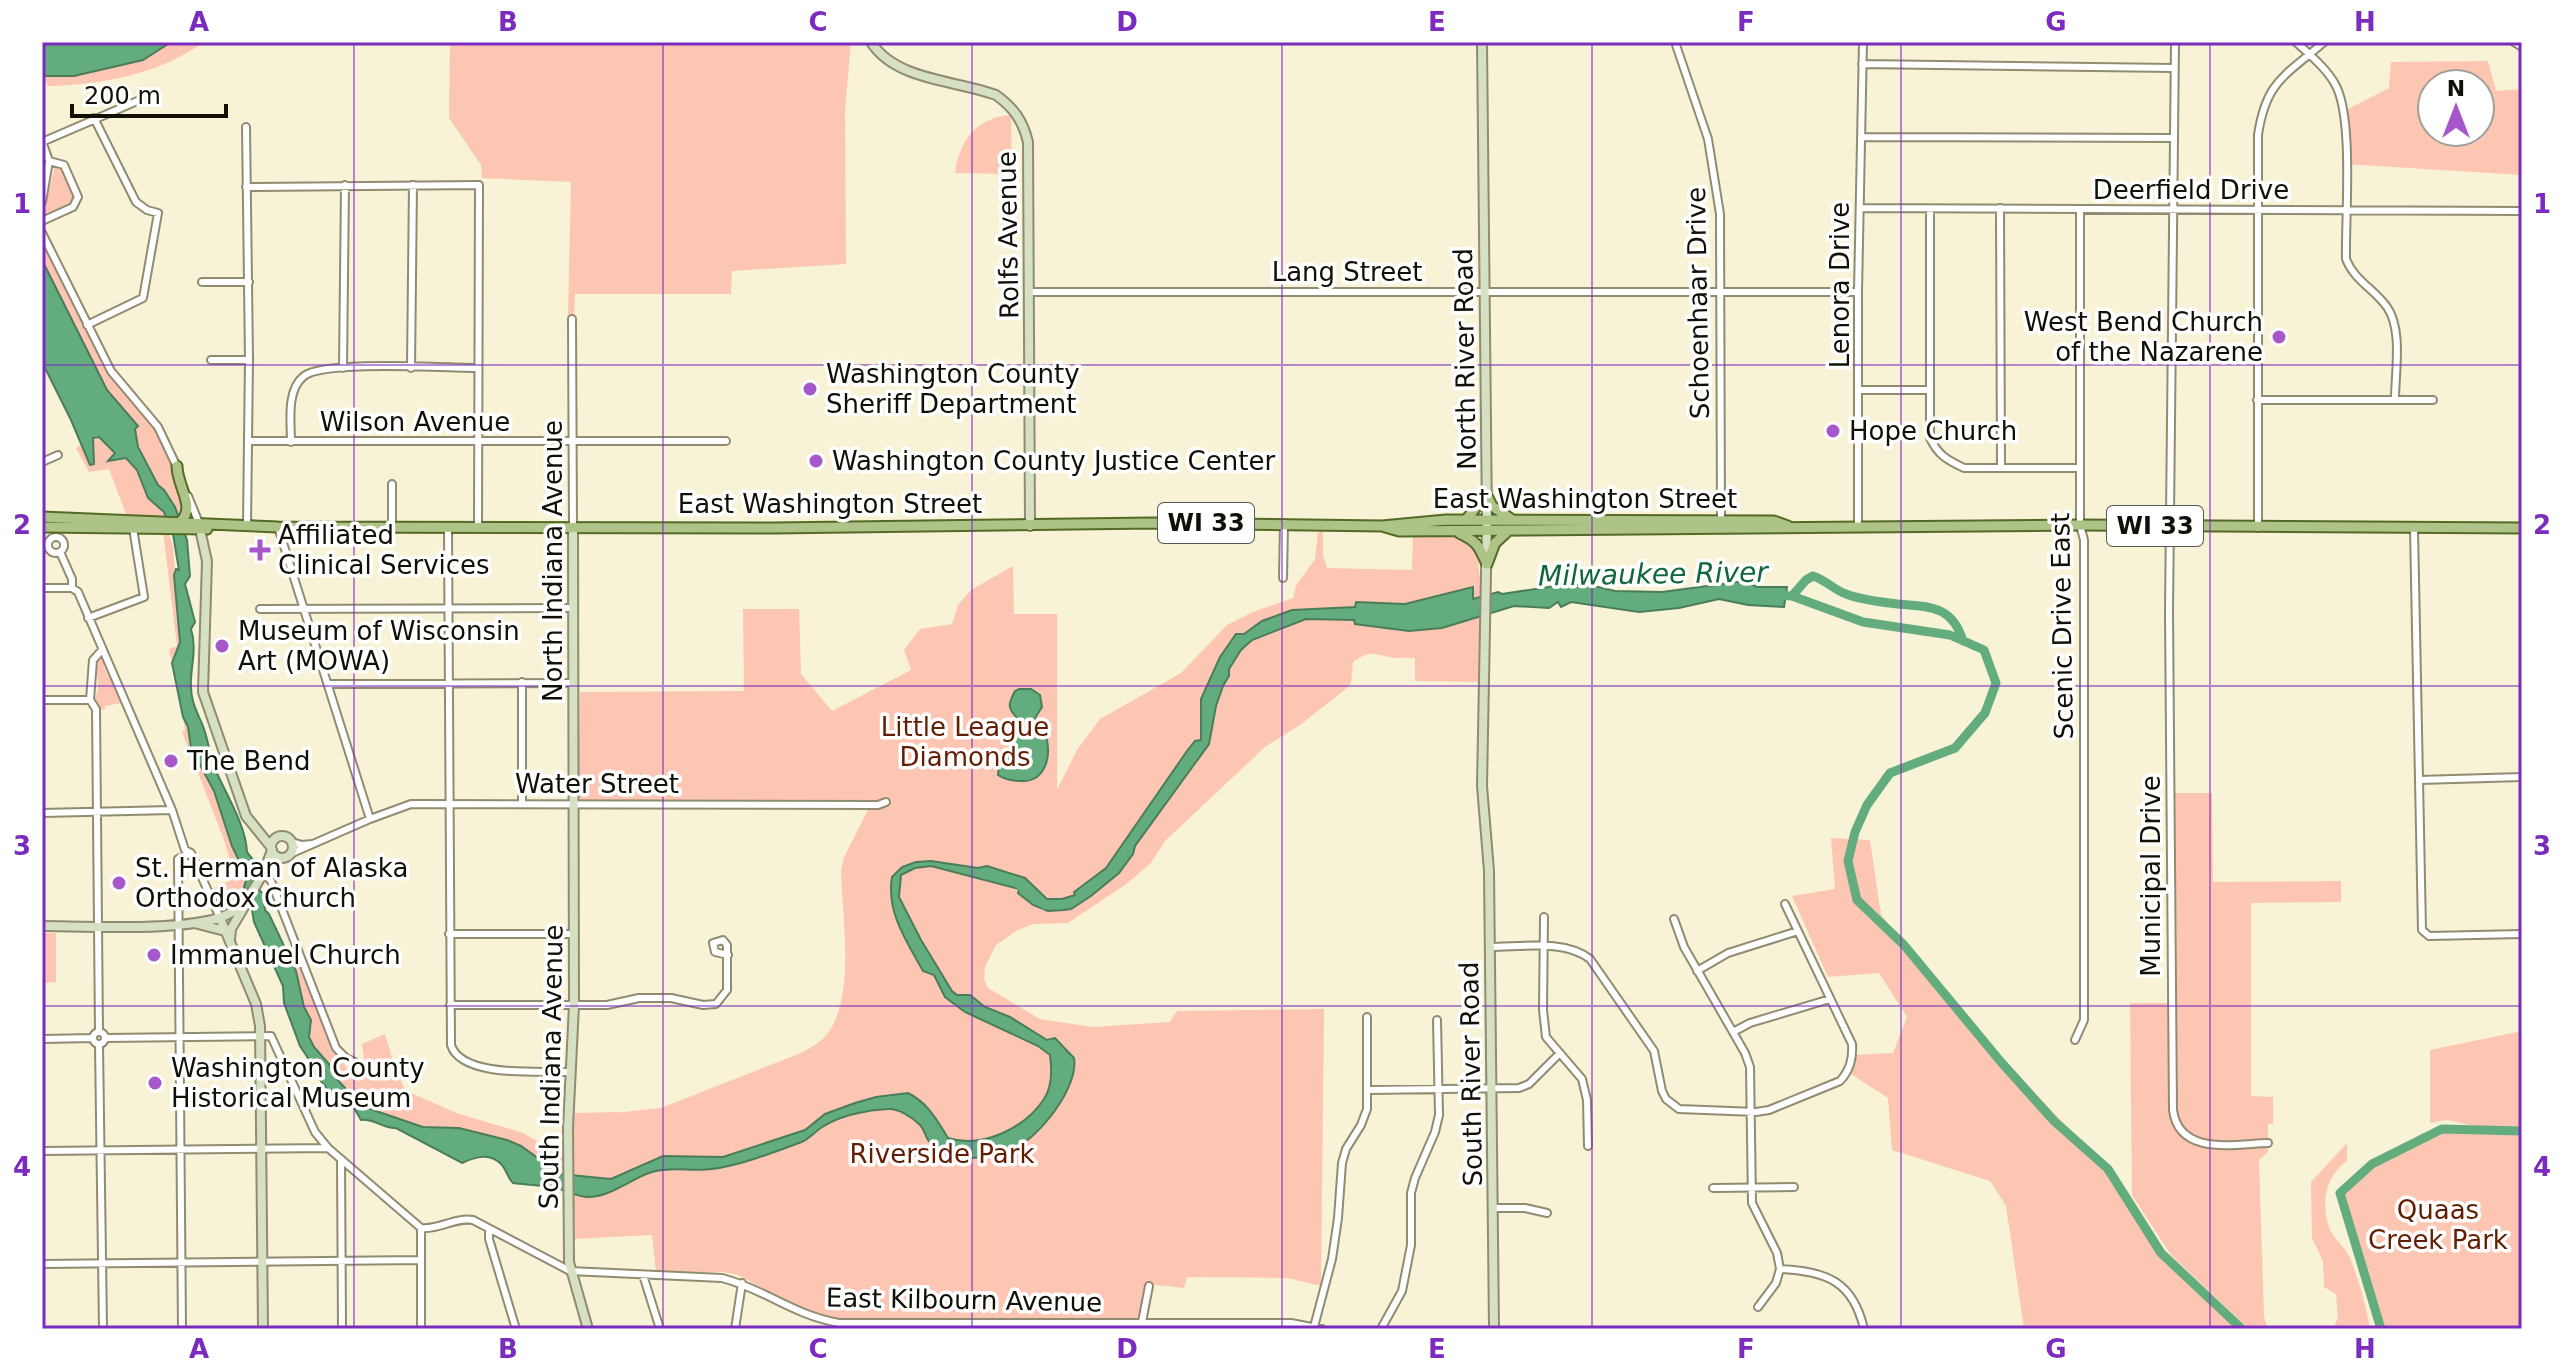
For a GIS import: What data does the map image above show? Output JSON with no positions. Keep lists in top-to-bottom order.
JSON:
{
  "streets": {
    "main road": ["East Washington Street", "WI 33"],
    "street": [
      "Deerfield Drive",
      "Rolfs Avenue",
      "Lang Street",
      "Lenora Drive",
      "Schoenhaar Drive",
      "North River Road",
      "Wilson Avenue",
      "North Indiana Avenue",
      "Scenic Drive East",
      "Water Street",
      "Municipal Drive",
      "South Indiana Avenue",
      "South River Road",
      "East Kilbourn Avenue"
    ]
  },
  "crossings": [
    ["Deerfield Drive", "Lenora Drive"],
    ["Deerfield Drive", "Scenic Drive East"],
    ["Deerfield Drive", "Municipal Drive"],
    ["Rolfs Avenue", "Lang Street"],
    ["Rolfs Avenue", "East Washington Street"],
    ["Lang Street", "Lenora Drive"],
    ["Lang Street", "Schoenhaar Drive"],
    ["Lang Street", "North River Road"],
    ["Lenora Drive", "East Washington Street"],
    ["Schoenhaar Drive", "East Washington Street"],
    ["North River Road", "East Washington Street"],
    ["North River Road", "South River Road"],
    ["Wilson Avenue", "North Indiana Avenue"],
    ["East Washington Street", "WI 33"],
    ["East Washington Street", "North Indiana Avenue"],
    ["East Washington Street", "Scenic Drive East"],
    ["East Washington Street", "Municipal Drive"],
    ["North Indiana Avenue", "Water Street"],
    ["North Indiana Avenue", "South Indiana Avenue"],
    ["Water Street", "South Indiana Avenue"],
    ["South Indiana Avenue", "East Kilbourn Avenue"]
  ],
  "water": ["Milwaukee River"],
  "parks": ["Little League Diamonds", "Riverside Park", "Quaas Creek Park"],
  "places": {
    "other": [
      "West Bend Church of the Nazarene",
      "Washington County Sheriff Department",
      "Hope Church",
      "Washington County Justice Center",
      "Museum of Wisconsin Art (MOWA)",
      "The Bend",
      "St. Herman of Alaska Orthodox Church",
      "Immanuel Church",
      "Washington County Historical Museum"
    ],
    "health": ["Affiliated Clinical Services"]
  },
  "scale_bar": "200 m",
  "north": "top",
  "grid": {
    "columns": [
      "A",
      "B",
      "C",
      "D",
      "E",
      "F",
      "G",
      "H"
    ],
    "rows": [
      "1",
      "2",
      "3",
      "4"
    ]
  }
}
